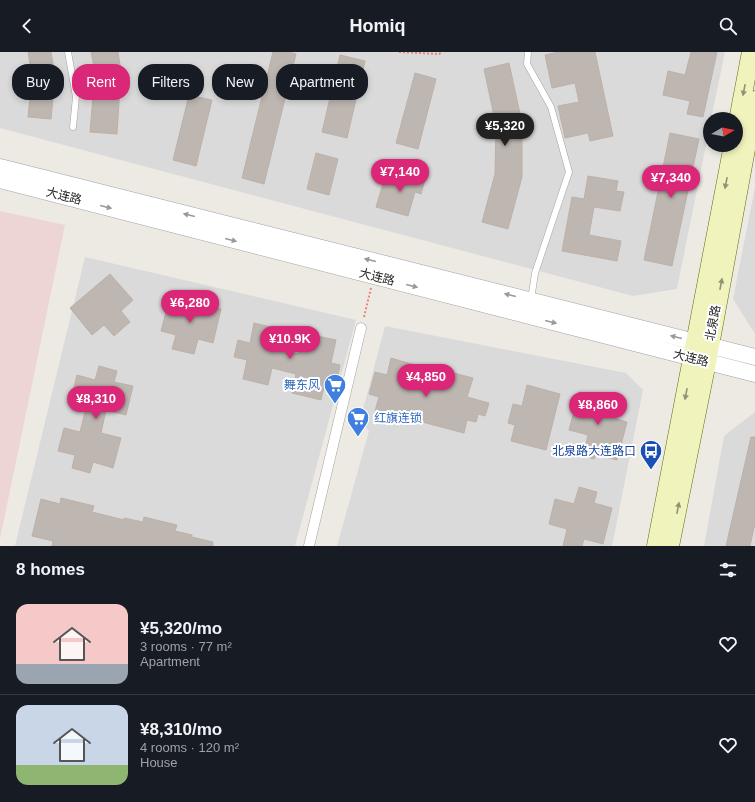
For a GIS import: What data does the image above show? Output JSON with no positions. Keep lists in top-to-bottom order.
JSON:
{
  "streets": {
    "main road": ["北泉路"],
    "street": ["大连路"]
  },
  "crossings": [
    ["大连路", "北泉路"]
  ],
  "places": {
    "supermarket": ["舞东风", "红旗连锁"],
    "bus stop": ["北泉路大连路口"]
  },
  "north": "right",
  "page": {
    "header": "Homiq",
    "chip": [
      "Buy",
      "Rent",
      "Filters",
      "New",
      "Apartment"
    ],
    "price": [
      "¥5,320",
      "¥7,140",
      "¥7,340",
      "¥6,280",
      "¥10.9K",
      "¥4,850",
      "¥8,310",
      "¥8,860"
    ],
    "heading": "8 homes",
    "list": [
      {
        "name": "¥5,320/mo",
        "note": "3 rooms · 77 m² · Apartment"
      },
      {
        "name": "¥8,310/mo",
        "note": "4 rooms · 120 m² · House"
      }
    ]
  }
}
